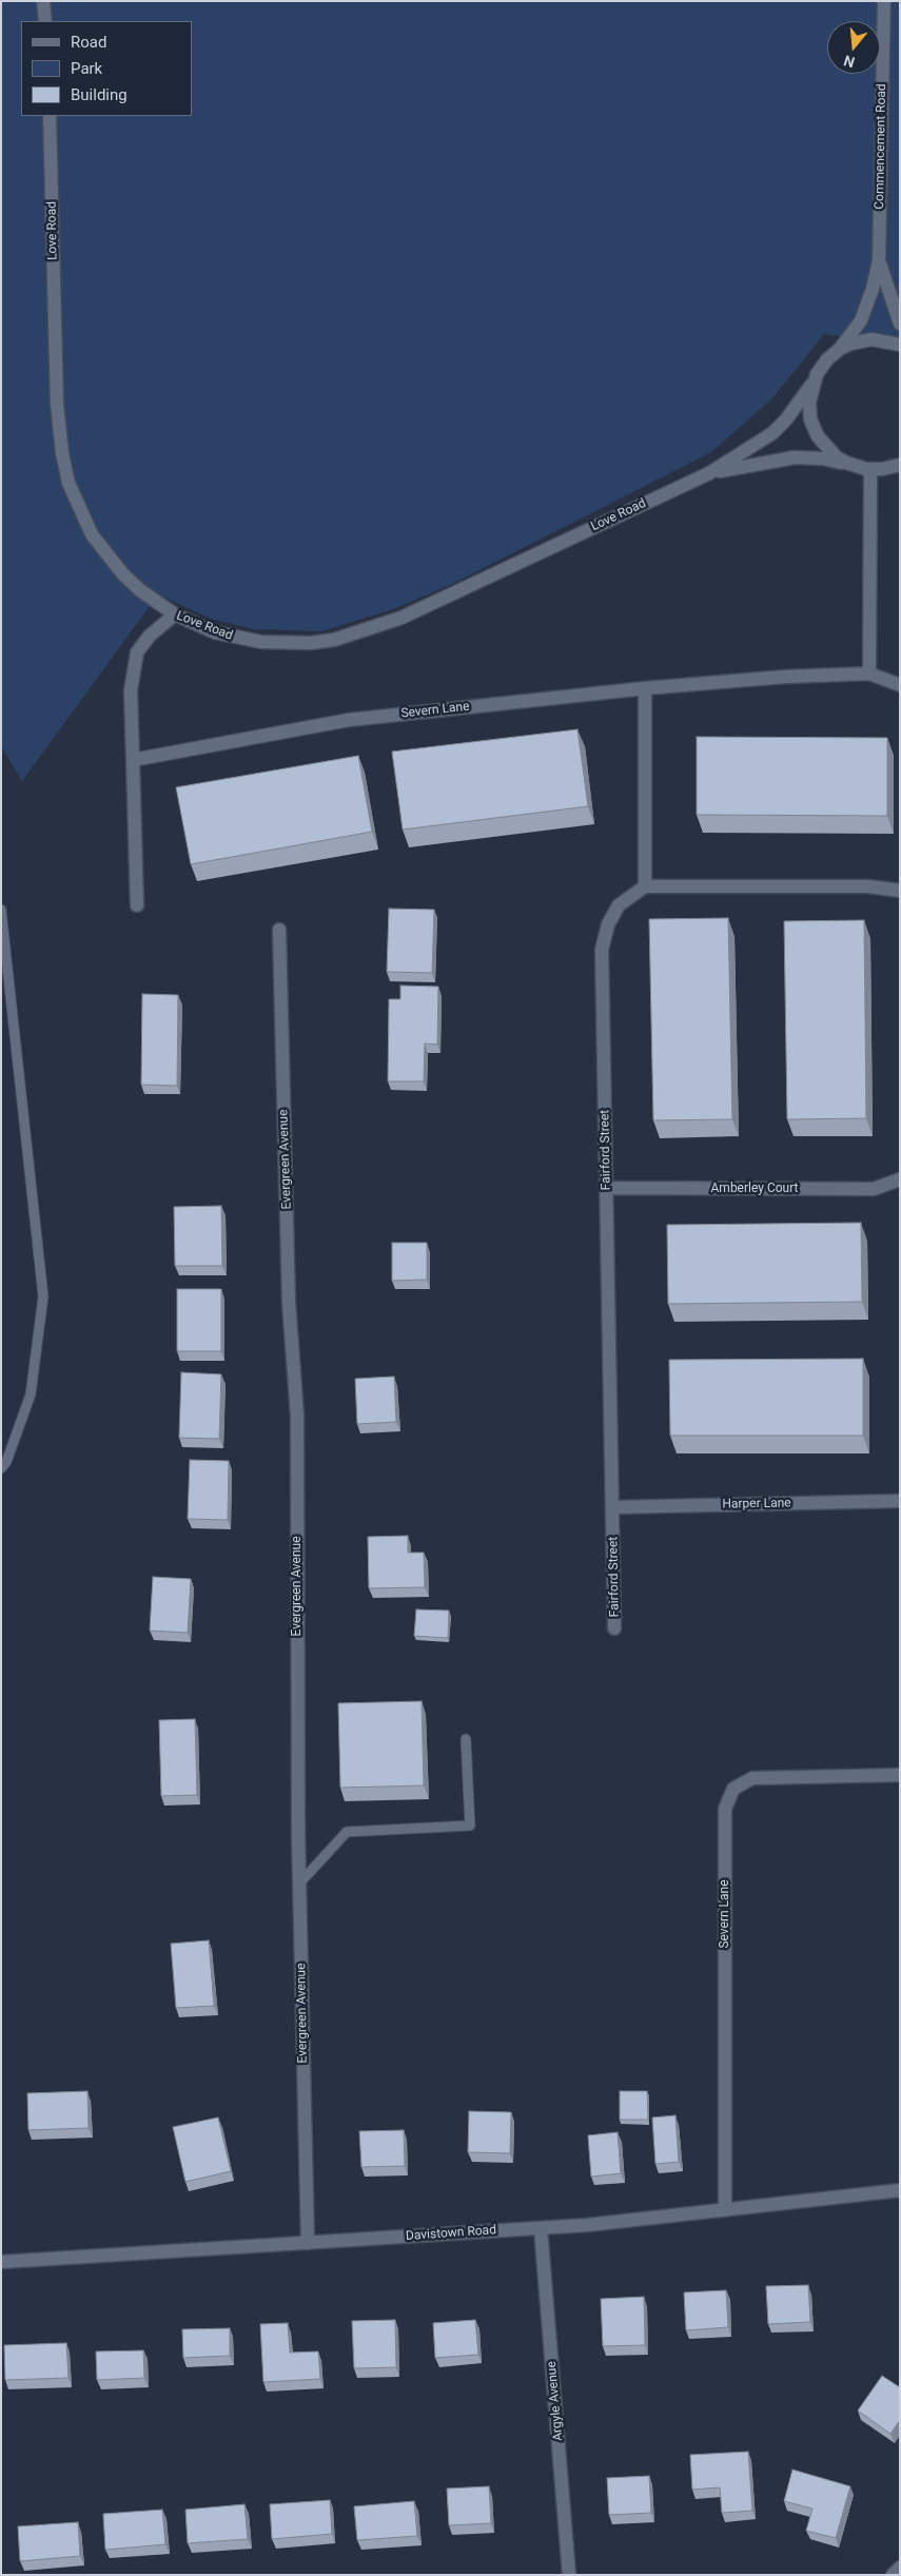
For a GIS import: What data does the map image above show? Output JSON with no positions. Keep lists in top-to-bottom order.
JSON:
{
  "streets": {
    "street": [
      "Commencement Road",
      "Love Road",
      "Severn Lane",
      "Fairford Street",
      "Evergreen Avenue",
      "Amberley Court",
      "Harper Lane",
      "Davistown Road",
      "Argyle Avenue"
    ]
  },
  "crossings": [
    ["Commencement Road", "Love Road"],
    ["Severn Lane", "Davistown Road"],
    ["Fairford Street", "Amberley Court"],
    ["Fairford Street", "Harper Lane"],
    ["Evergreen Avenue", "Davistown Road"],
    ["Davistown Road", "Argyle Avenue"]
  ],
  "legend": ["Road", "Park", "Building"],
  "north": "bottom"
}
